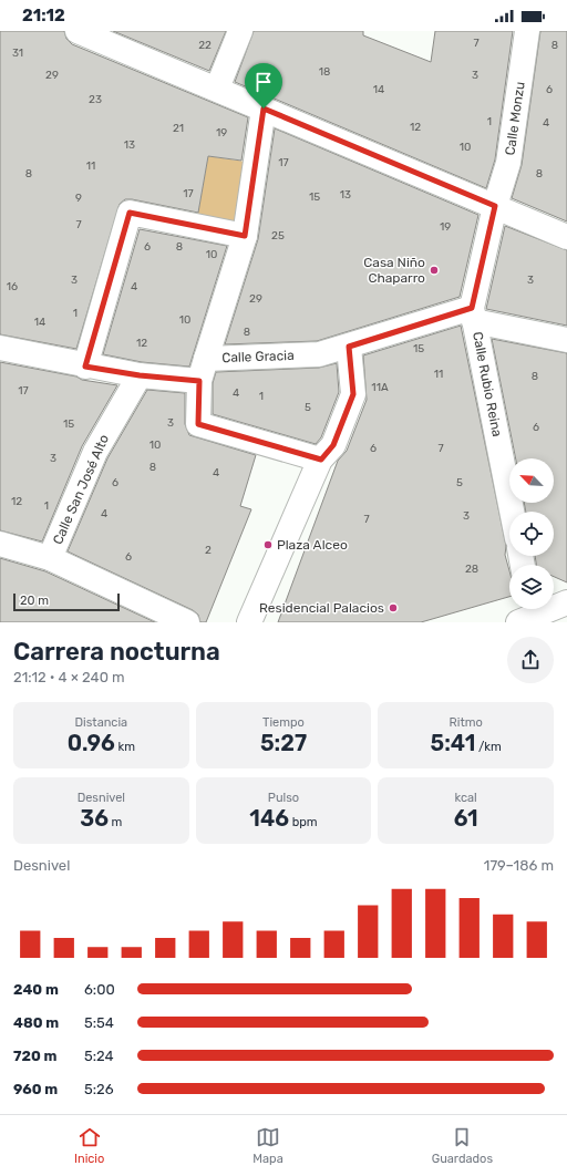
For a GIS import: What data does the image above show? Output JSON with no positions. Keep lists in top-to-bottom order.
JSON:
{
  "streets": {
    "street": [
      "Calle Monzu",
      "Calle Gracia",
      "Calle Rubio Reina",
      "Calle San José Alto"
    ]
  },
  "crossings": [
    ["Calle Monzu", "Calle Rubio Reina"],
    ["Calle Gracia", "Calle Rubio Reina"],
    ["Calle Gracia", "Calle San José Alto"]
  ],
  "places": ["Casa Niño Chaparro", "Plaza Alceo", "Residencial Palacios"],
  "house_numbers": [
    "7",
    "22",
    "8",
    "31",
    "18",
    "29",
    "3",
    "14",
    "6",
    "23",
    "1",
    "4",
    "12",
    "21",
    "19",
    "13",
    "10",
    "17",
    "11",
    "8",
    "8",
    "17",
    "13",
    "15",
    "9",
    "7",
    "19",
    "25",
    "6",
    "8",
    "10",
    "3",
    "3",
    "16",
    "4",
    "29",
    "1",
    "10",
    "14",
    "8",
    "12",
    "15",
    "11",
    "8",
    "11A",
    "17",
    "4",
    "1",
    "5",
    "3",
    "15",
    "6",
    "10",
    "6",
    "7",
    "3",
    "8",
    "4",
    "6",
    "5",
    "12",
    "1",
    "4",
    "3",
    "7",
    "2",
    "6",
    "28"
  ],
  "scale_bar": "20 m",
  "north": "top left",
  "page": {
    "status": "21:12",
    "scale": "20 m",
    "heading": ["Carrera nocturna", "21:12 · 4 × 240 m"],
    "stats": [
      ["Distancia", "0.96 km"],
      ["Tiempo", "5:27"],
      ["Ritmo", "5:41 /km"],
      ["Desnivel", "36 m"],
      ["Pulso", "146 bpm"],
      ["kcal", "61"]
    ],
    "chart": ["Desnivel", "179–186 m"],
    "list": [
      {
        "name": "240 m",
        "note": "6:00"
      },
      {
        "name": "480 m",
        "note": "5:54"
      },
      {
        "name": "720 m",
        "note": "5:24"
      },
      {
        "name": "960 m",
        "note": "5:26"
      }
    ],
    "tabs": ["Inicio", "Mapa", "Guardados"]
  }
}
